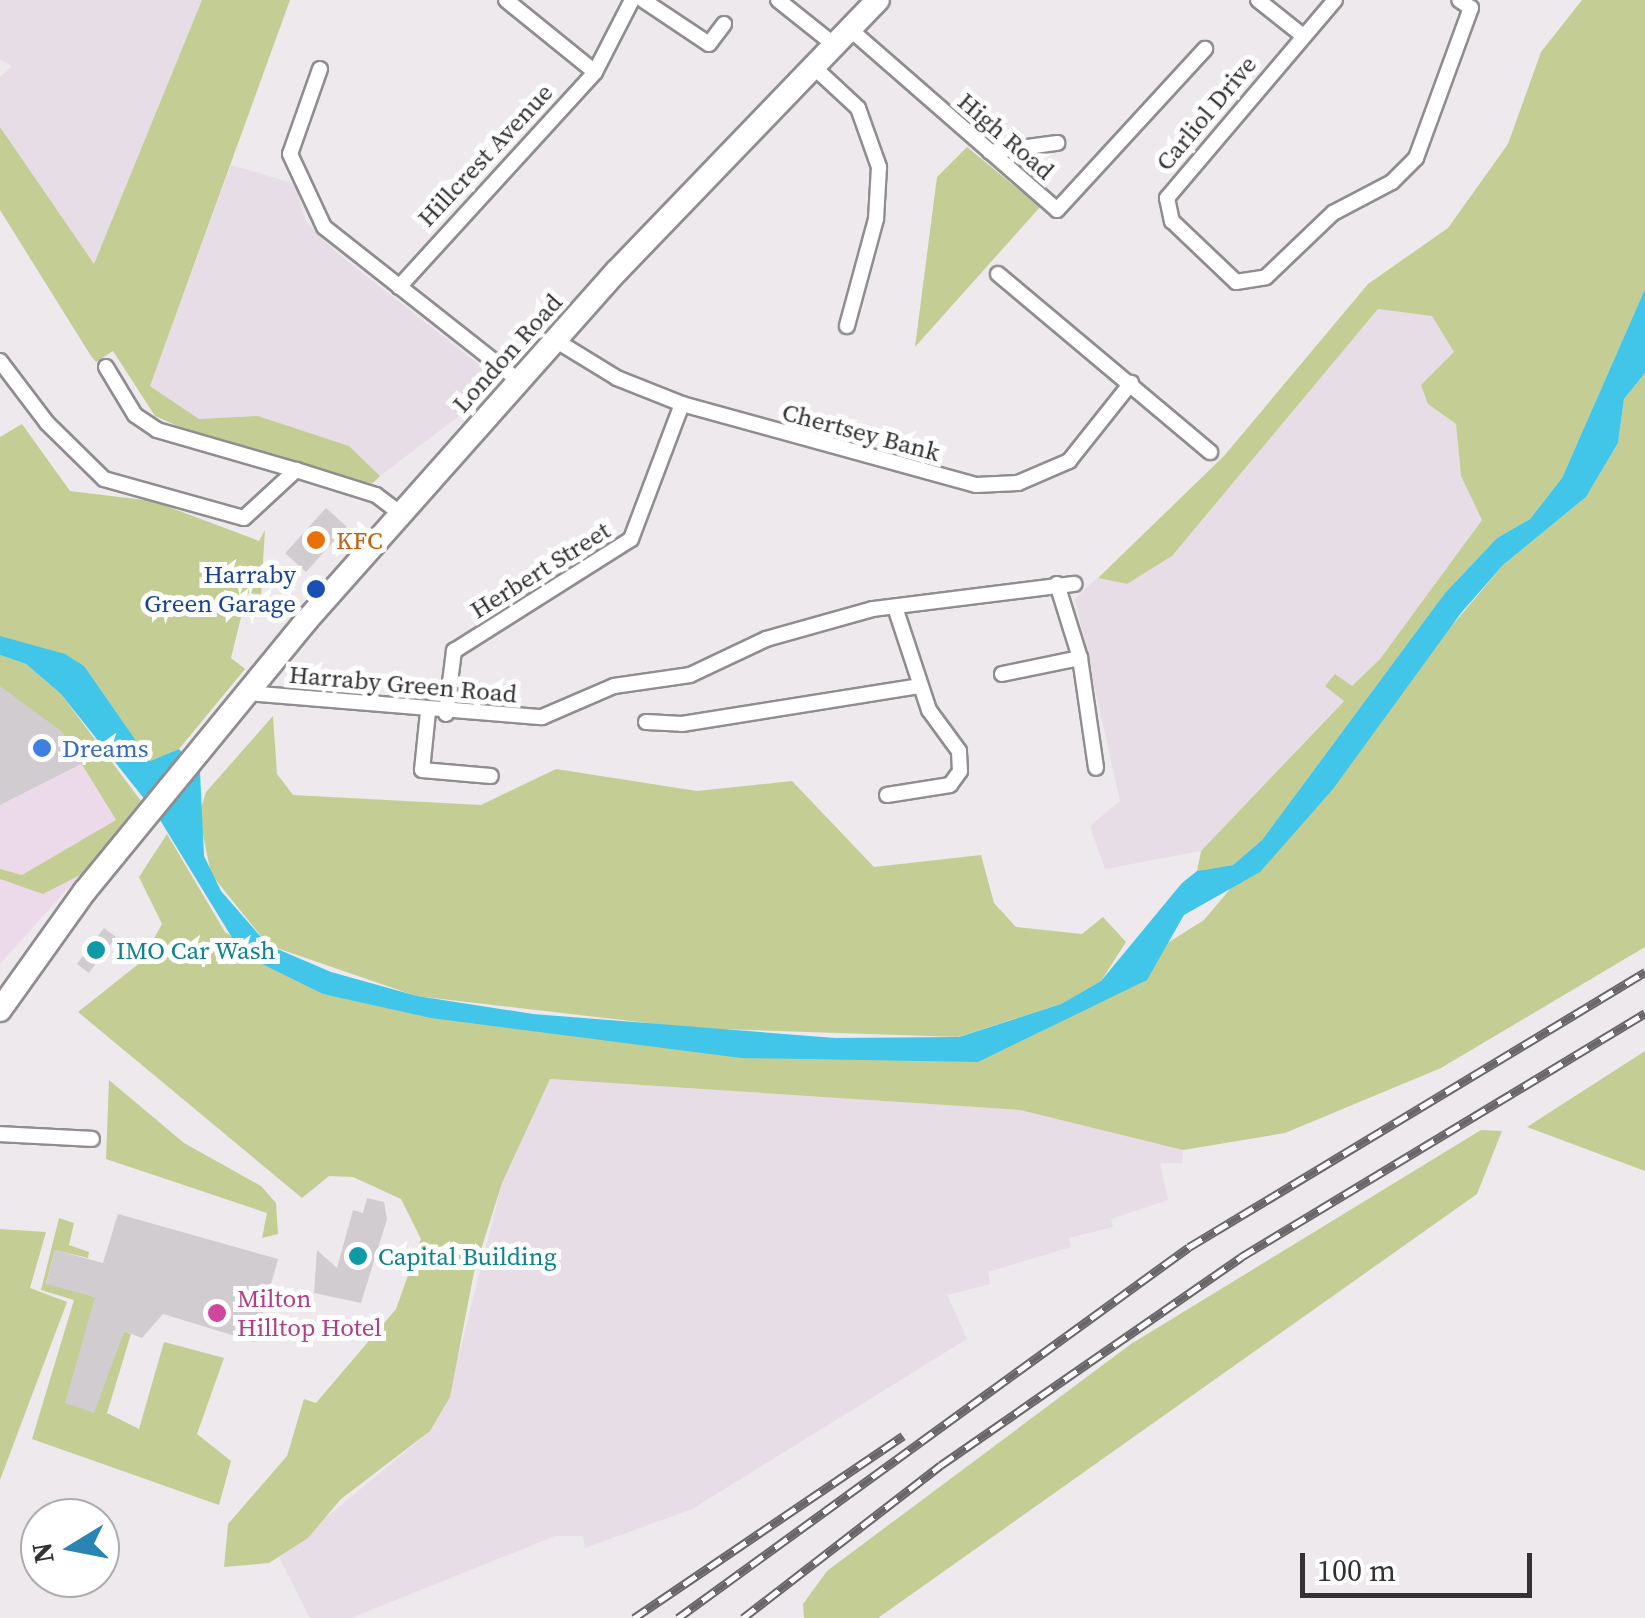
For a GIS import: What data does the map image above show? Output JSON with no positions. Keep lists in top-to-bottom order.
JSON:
{
  "streets": {
    "main road": ["London Road"],
    "street": [
      "Carliol Drive",
      "High Road",
      "Hillcrest Avenue",
      "Chertsey Bank",
      "Herbert Street",
      "Harraby Green Road"
    ]
  },
  "crossings": [
    ["High Road", "London Road"],
    ["London Road", "Chertsey Bank"],
    ["London Road", "Harraby Green Road"],
    ["Chertsey Bank", "Herbert Street"],
    ["Herbert Street", "Harraby Green Road"]
  ],
  "places": [
    "KFC",
    "Harraby Green Garage",
    "Dreams",
    "IMO Car Wash",
    "Capital Building",
    "Milton Hilltop Hotel"
  ],
  "scale_bar": "100 m",
  "north": "left"
}
